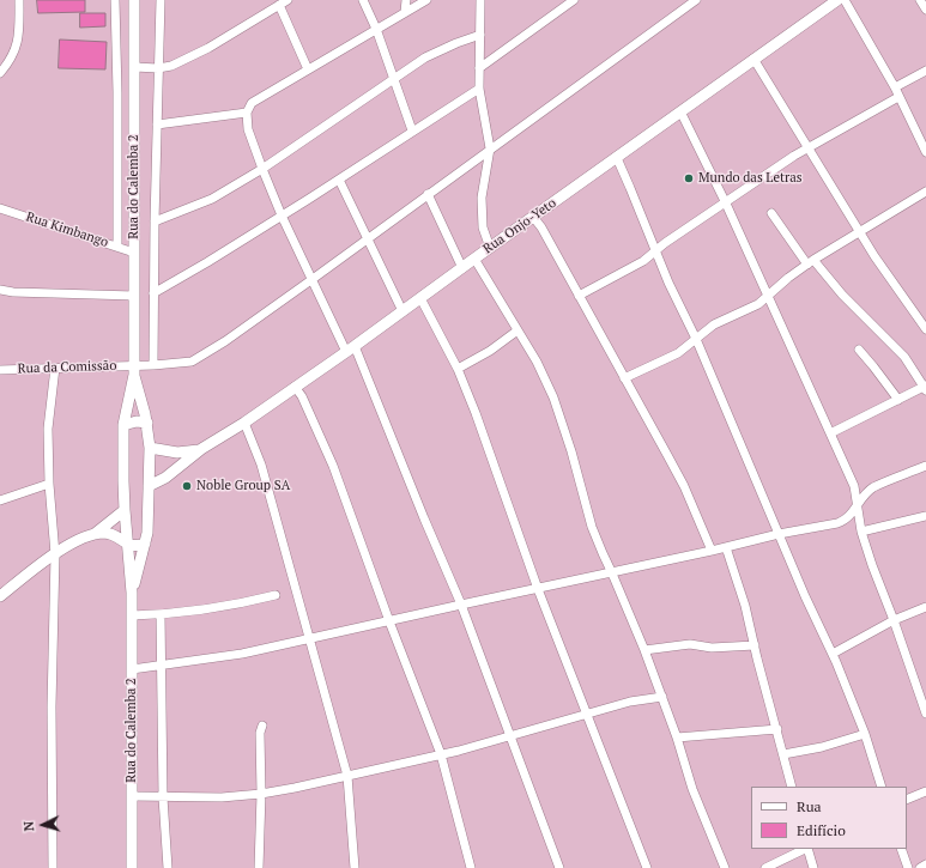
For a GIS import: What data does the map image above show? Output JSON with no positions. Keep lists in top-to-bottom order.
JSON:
{
  "streets": {
    "main road": ["Rua do Calemba 2", "Rua Onjo-Yeto"],
    "street": ["Rua Kimbango", "Rua da Comissão"]
  },
  "crossings": [
    ["Rua do Calemba 2", "Rua Onjo-Yeto"],
    ["Rua do Calemba 2", "Rua Kimbango"],
    ["Rua do Calemba 2", "Rua da Comissão"]
  ],
  "places": ["Mundo das Letras", "Noble Group SA"],
  "legend": ["Rua", "Edifício"],
  "north": "left"
}
